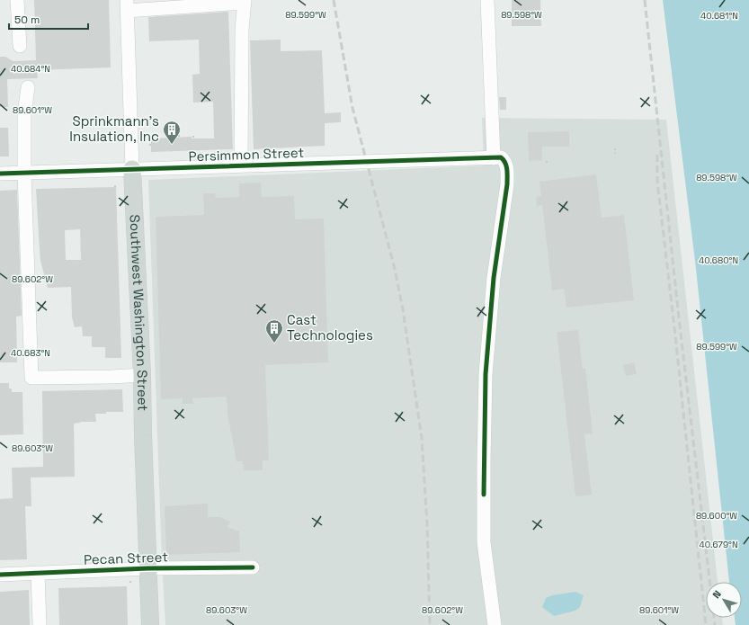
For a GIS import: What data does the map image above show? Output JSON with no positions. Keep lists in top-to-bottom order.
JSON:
{
  "streets": {
    "main road": ["Southwest Washington Street"],
    "street": ["Persimmon Street", "Pecan Street"]
  },
  "crossings": [
    ["Persimmon Street", "Southwest Washington Street"],
    ["Southwest Washington Street", "Pecan Street"]
  ],
  "places": {
    "building": ["Sprinkmann's Insulation, Inc", "Cast Technologies"]
  },
  "scale_bar": "50 m",
  "north": "top left",
  "coordinates": [
    "89.599°W",
    "89.598°W",
    "40.681°N",
    "40.684°N",
    "89.601°W",
    "40.680°N",
    "89.602°W",
    "40.683°N",
    "89.603°W",
    "89.600°W",
    "40.679°N"
  ]
}
